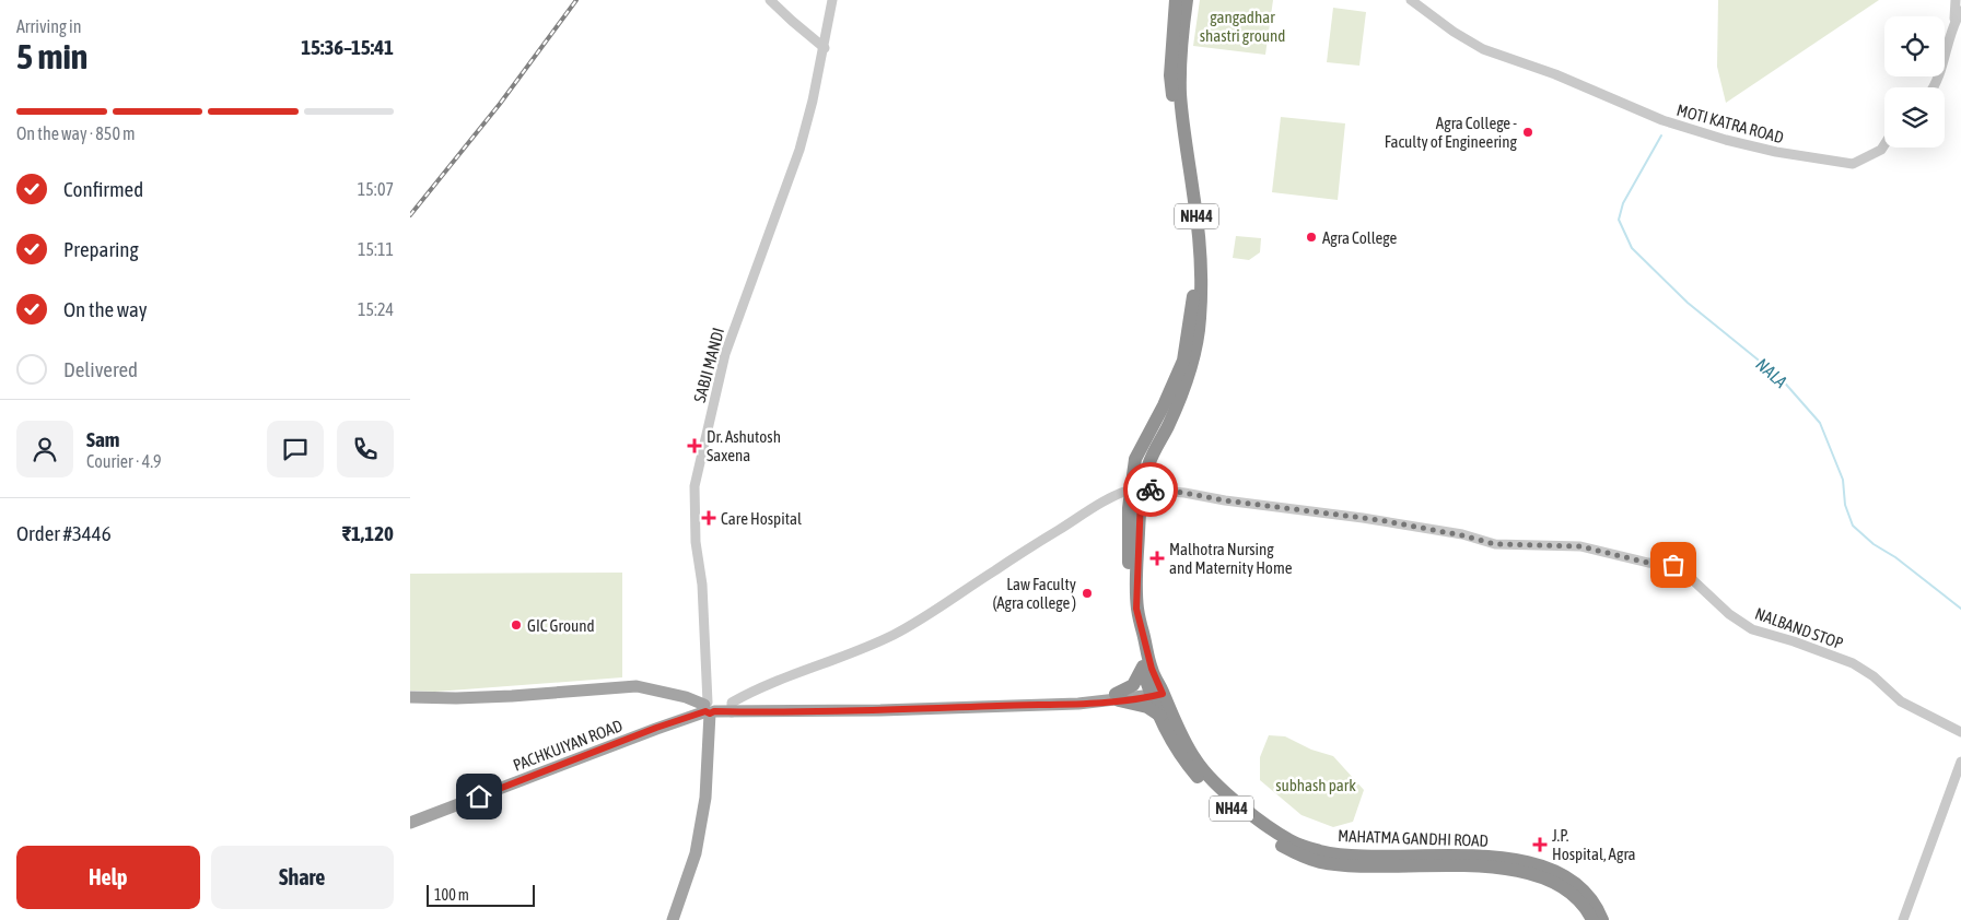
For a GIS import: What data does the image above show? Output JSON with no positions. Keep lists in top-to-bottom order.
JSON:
{
  "streets": {
    "highway": ["NH44", "MAHATMA GANDHI ROAD"],
    "main road": ["PACHKUIYAN ROAD"],
    "street": ["MOTI KATRA ROAD", "SABJI MANDI", "NALBAND STOP"]
  },
  "crossings": [
    ["SABJI MANDI", "PACHKUIYAN ROAD"],
    ["NALBAND STOP", "MAHATMA GANDHI ROAD"]
  ],
  "water": ["NALA"],
  "parks": ["gangadhar shastri ground", "subhash park"],
  "places": {
    "other": [
      "Agra College - Faculty of Engineering",
      "Agra College",
      "Law Faculty (Agra college )",
      "GIC Ground"
    ],
    "health": [
      "Dr. Ashutosh Saxena",
      "Care Hospital",
      "Malhotra Nursing and Maternity Home",
      "J.P. Hospital, Agra"
    ]
  },
  "scale_bar": "100 m",
  "page": {
    "heading": ["5 min", "Arriving in", "15:36–15:41"],
    "panel": [
      "Sam",
      "Courier · 4.9",
      "Order #3446",
      "₹1,120"
    ],
    "bar": "On the way · 850 m",
    "list": [
      ["Confirmed", "15:07"],
      ["Preparing", "15:11"],
      ["On the way", "15:24"],
      "Delivered"
    ],
    "buttons": ["Help", "Share"],
    "scale": "100 m"
  }
}
